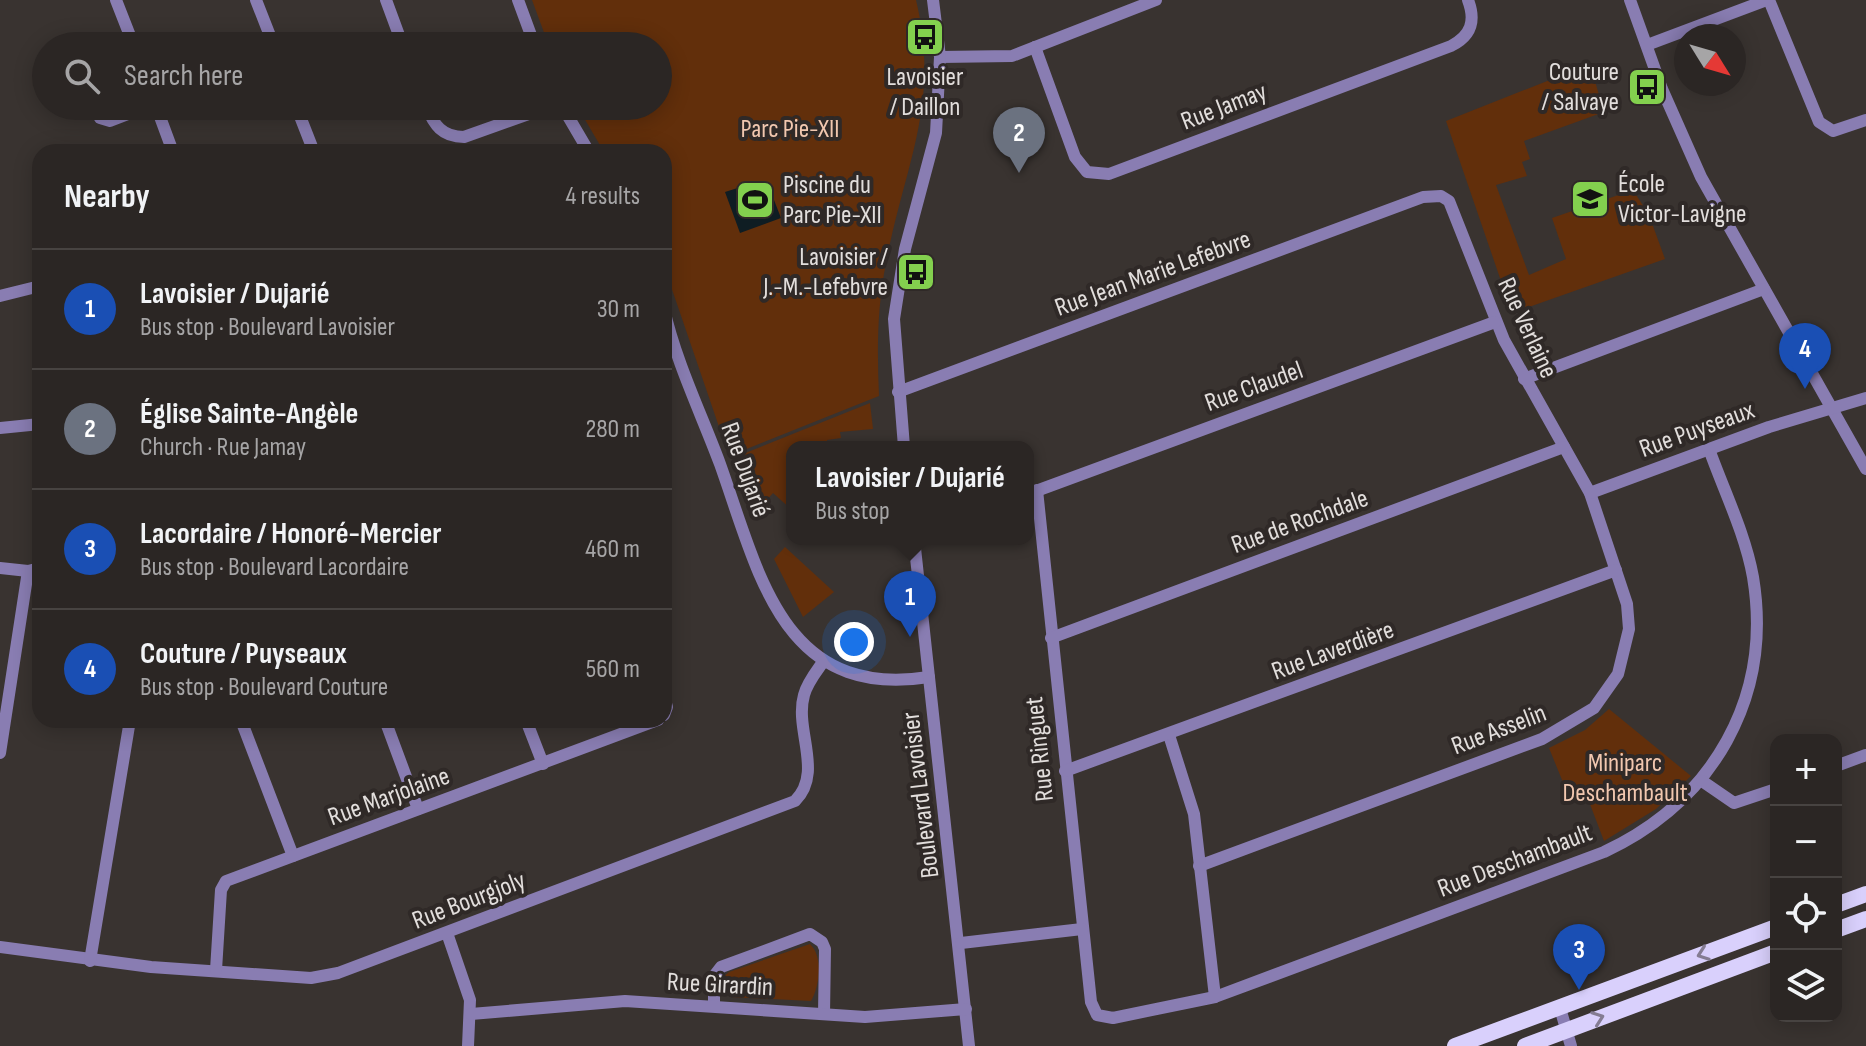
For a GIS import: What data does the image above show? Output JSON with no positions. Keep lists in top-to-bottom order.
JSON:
{
  "streets": {
    "street": [
      "Rue Jamay",
      "Rue Jean Marie Lefebvre",
      "Rue Verlaine",
      "Rue Claudel",
      "Rue Puyseaux",
      "Rue Dujarié",
      "Rue de Rochdale",
      "Rue Laverdière",
      "Rue Asselin",
      "Rue Ringuet",
      "Boulevard Lavoisier",
      "Rue Marjolaine",
      "Rue Deschambault",
      "Rue Bourgjoly",
      "Rue Girardin"
    ]
  },
  "crossings": [
    ["Rue Jean Marie Lefebvre", "Rue Verlaine"],
    ["Rue Verlaine", "Rue Claudel"],
    ["Rue Verlaine", "Rue Puyseaux"],
    ["Rue Verlaine", "Rue de Rochdale"],
    ["Rue Verlaine", "Rue Asselin"],
    ["Rue Puyseaux", "Rue Asselin"],
    ["Rue Puyseaux", "Rue Deschambault"],
    ["Rue Dujarié", "Boulevard Lavoisier"],
    ["Rue Dujarié", "Rue Bourgjoly"],
    ["Rue de Rochdale", "Rue Ringuet"],
    ["Rue Laverdière", "Rue Asselin"],
    ["Rue Laverdière", "Rue Ringuet"],
    ["Rue Ringuet", "Rue Deschambault"],
    ["Boulevard Lavoisier", "Rue Girardin"],
    ["Rue Marjolaine", "Rue Bourgjoly"]
  ],
  "parks": ["Parc Pie-XII", "Miniparc Deschambault"],
  "places": {
    "bus stop": ["Lavoisier / Daillon", "Couture / Salvaye", "Lavoisier / J.-M.-Lefebvre"],
    "school or university": ["École Victor-Lavigne"],
    "sports": ["Piscine du Parc Pie-XII"]
  },
  "north": "bottom right",
  "page": {
    "search": "Search here",
    "pins": [
      "2",
      "4",
      "1",
      "3"
    ],
    "heading": ["Nearby", "4 results"],
    "list": [
      {
        "mark": "1",
        "name": "Lavoisier / Dujarié",
        "note": "Bus stop · Boulevard Lavoisier",
        "value": "30 m"
      },
      {
        "mark": "2",
        "name": "Église Sainte-Angèle",
        "note": "Church · Rue Jamay",
        "value": "280 m"
      },
      {
        "mark": "3",
        "name": "Lacordaire / Honoré-Mercier",
        "note": "Bus stop · Boulevard Lacordaire",
        "value": "460 m"
      },
      {
        "mark": "4",
        "name": "Couture / Puyseaux",
        "note": "Bus stop · Boulevard Couture",
        "value": "560 m"
      }
    ],
    "popup": ["Lavoisier / Dujarié", "Bus stop"],
    "map_buttons": ["+", "−"]
  }
}
